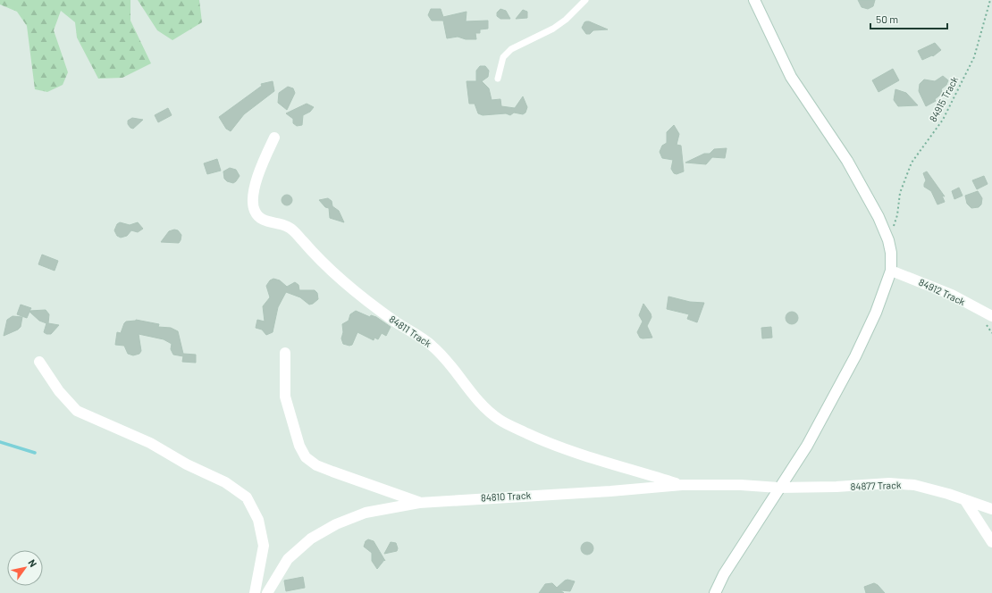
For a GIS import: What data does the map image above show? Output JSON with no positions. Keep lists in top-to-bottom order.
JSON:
{
  "streets": {
    "street": [
      "84912 Track",
      "84811 Track",
      "84877 Track",
      "84810 Track"
    ],
    "path": ["84915 Track"]
  },
  "crossings": [
    ["84811 Track", "84810 Track"],
    ["84877 Track", "84810 Track"]
  ],
  "scale_bar": "50 m",
  "north": "top right"
}
